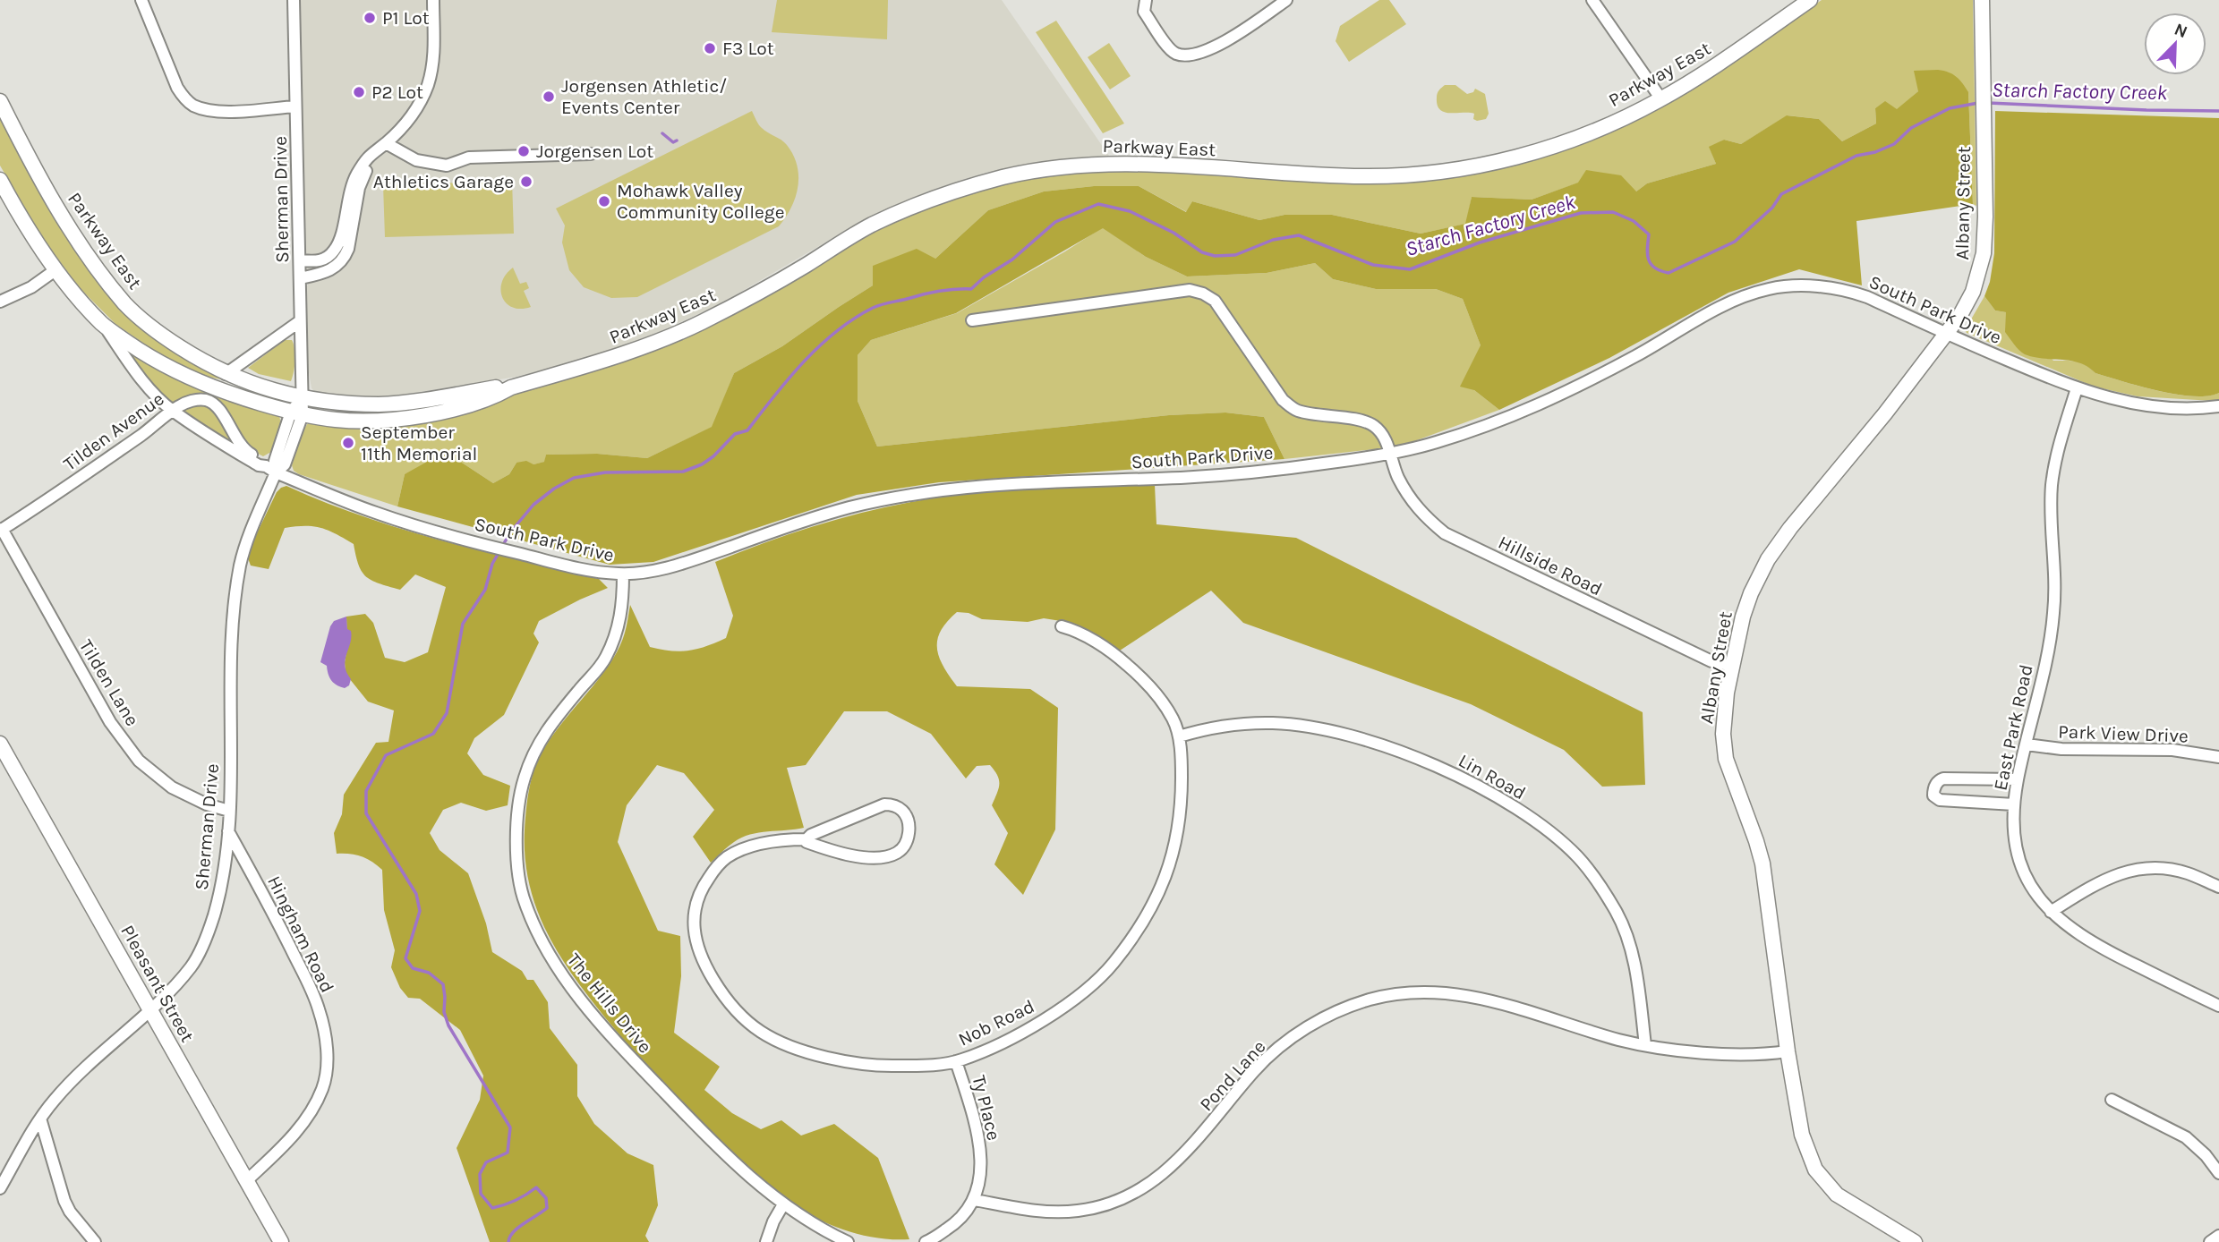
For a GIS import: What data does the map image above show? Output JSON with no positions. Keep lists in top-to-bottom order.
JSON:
{
  "streets": {
    "street": [
      "Parkway East",
      "Sherman Drive",
      "Albany Street",
      "South Park Drive",
      "Tilden Avenue",
      "Hillside Road",
      "Tilden Lane",
      "East Park Road",
      "Park View Drive",
      "Lin Road",
      "Hingham Road",
      "Pleasant Street",
      "The Hills Drive",
      "Nob Road",
      "Pond Lane",
      "Ty Place"
    ]
  },
  "crossings": [
    ["Parkway East", "Sherman Drive"],
    ["Parkway East", "South Park Drive"],
    ["Parkway East", "Tilden Avenue"],
    ["Sherman Drive", "South Park Drive"],
    ["Sherman Drive", "Tilden Avenue"],
    ["Sherman Drive", "Tilden Lane"],
    ["Sherman Drive", "Hingham Road"],
    ["Sherman Drive", "Pleasant Street"],
    ["Albany Street", "South Park Drive"],
    ["Albany Street", "Hillside Road"],
    ["Albany Street", "Pond Lane"],
    ["South Park Drive", "Tilden Avenue"],
    ["South Park Drive", "Hillside Road"],
    ["South Park Drive", "East Park Road"],
    ["South Park Drive", "The Hills Drive"],
    ["Tilden Avenue", "Tilden Lane"],
    ["East Park Road", "Park View Drive"],
    ["Lin Road", "Nob Road"],
    ["Lin Road", "Pond Lane"],
    ["Hingham Road", "Pleasant Street"],
    ["Nob Road", "Ty Place"],
    ["Pond Lane", "Ty Place"]
  ],
  "water": ["Starch Factory Creek"],
  "places": [
    "P1 Lot",
    "F3 Lot",
    "P2 Lot",
    "Jorgensen Athletic/ Events Center",
    "Jorgensen Lot",
    "Athletics Garage",
    "Mohawk Valley Community College",
    "September 11th Memorial"
  ],
  "north": "top right"
}
